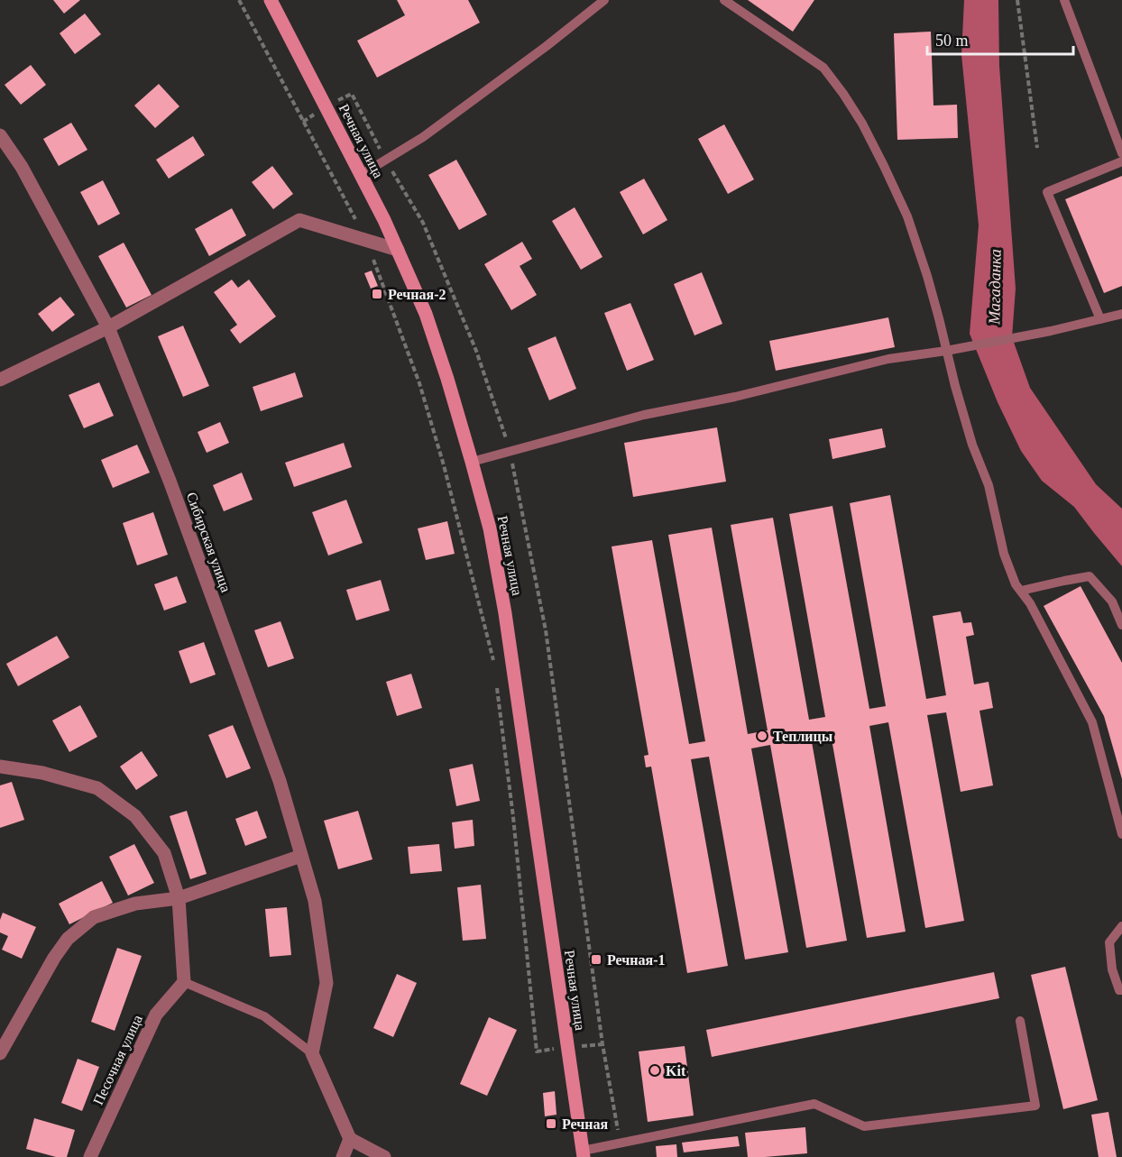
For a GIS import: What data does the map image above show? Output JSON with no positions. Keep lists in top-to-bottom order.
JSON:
{
  "streets": {
    "main road": ["Речная улица"],
    "street": ["Сибирская улица", "Песочная улица"]
  },
  "water": ["Магаданка"],
  "places": {
    "transit": ["Речная-2", "Речная-1", "Речная"],
    "other": ["Теплицы", "Kit"]
  },
  "scale_bar": "50 m"
}
